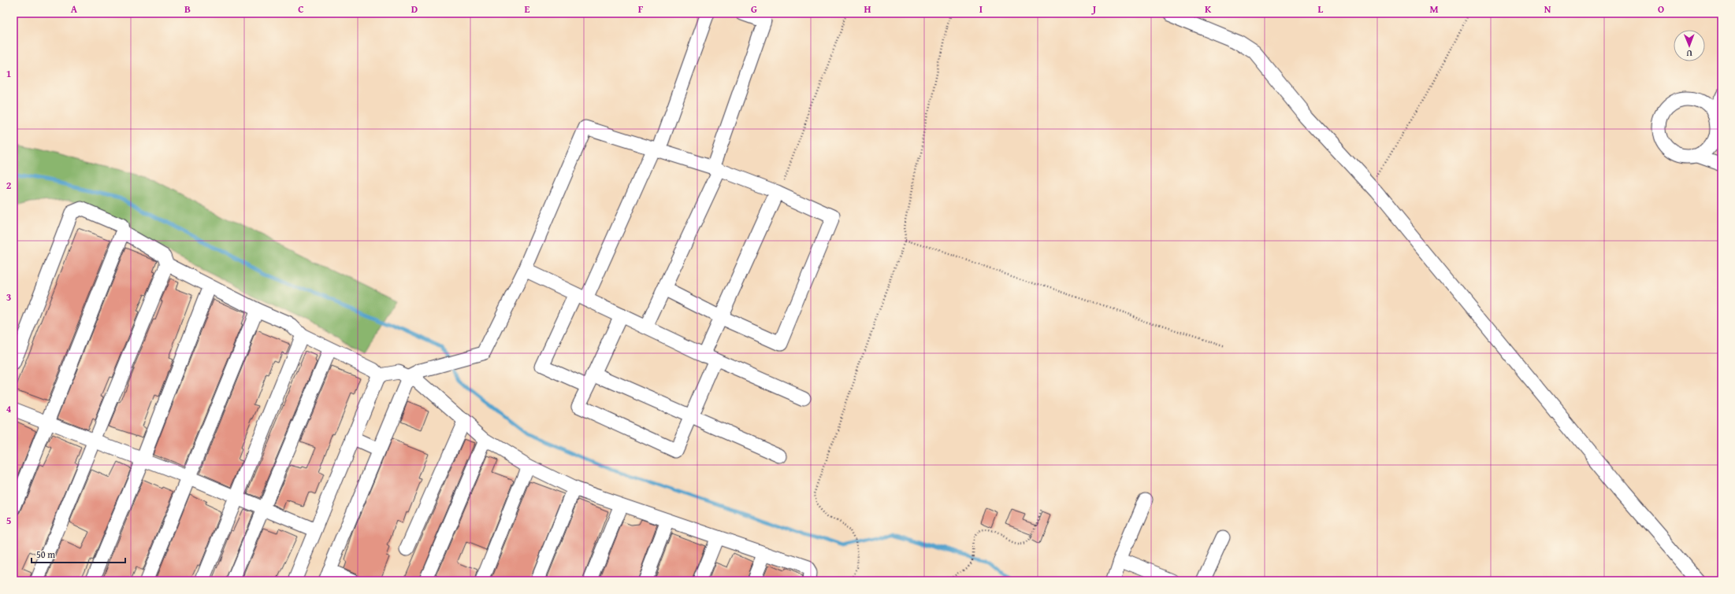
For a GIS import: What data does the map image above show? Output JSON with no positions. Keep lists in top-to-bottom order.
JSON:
{
  "scale_bar": "50 m",
  "north": "bottom",
  "grid": {
    "columns": [
      "A",
      "B",
      "C",
      "D",
      "E",
      "F",
      "G",
      "H",
      "I",
      "J",
      "K",
      "L",
      "M",
      "N",
      "O"
    ],
    "rows": [
      "1",
      "2",
      "3",
      "4",
      "5"
    ]
  }
}
